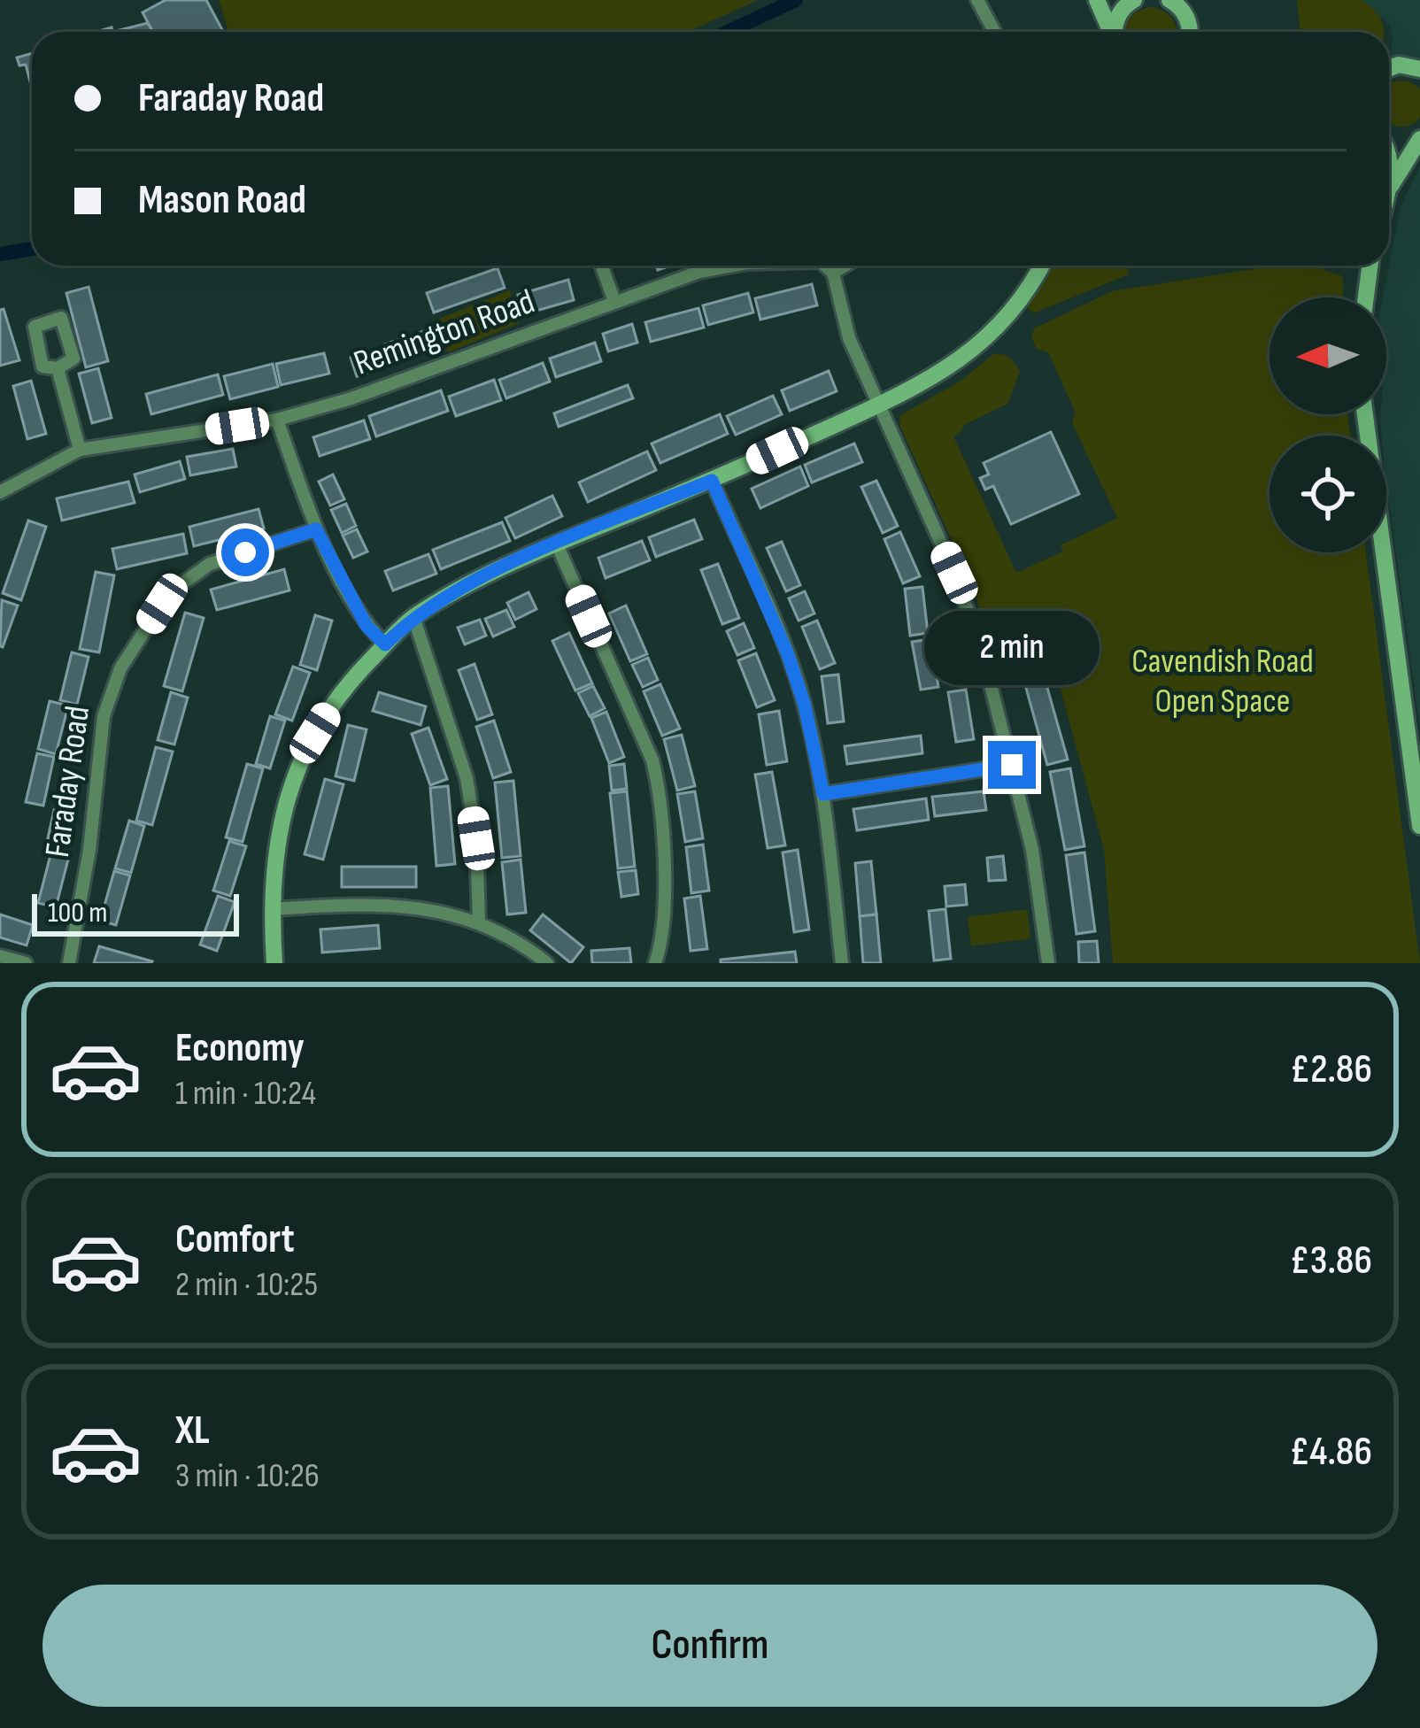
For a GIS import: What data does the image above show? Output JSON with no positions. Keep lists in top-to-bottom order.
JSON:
{
  "streets": {
    "street": ["Remington Road", "Faraday Road"]
  },
  "parks": ["Cavendish Road Open Space"],
  "scale_bar": "100 m",
  "north": "left",
  "page": {
    "banner": ["Faraday Road", "Mason Road"],
    "bubble": "2 min",
    "scale": "100 m",
    "list": [
      {
        "name": "Economy",
        "note": "1 min · 10:24",
        "value": "£2.86"
      },
      {
        "name": "Comfort",
        "note": "2 min · 10:25",
        "value": "£3.86"
      },
      {
        "name": "XL",
        "note": "3 min · 10:26",
        "value": "£4.86"
      }
    ],
    "buttons": "Confirm"
  }
}
